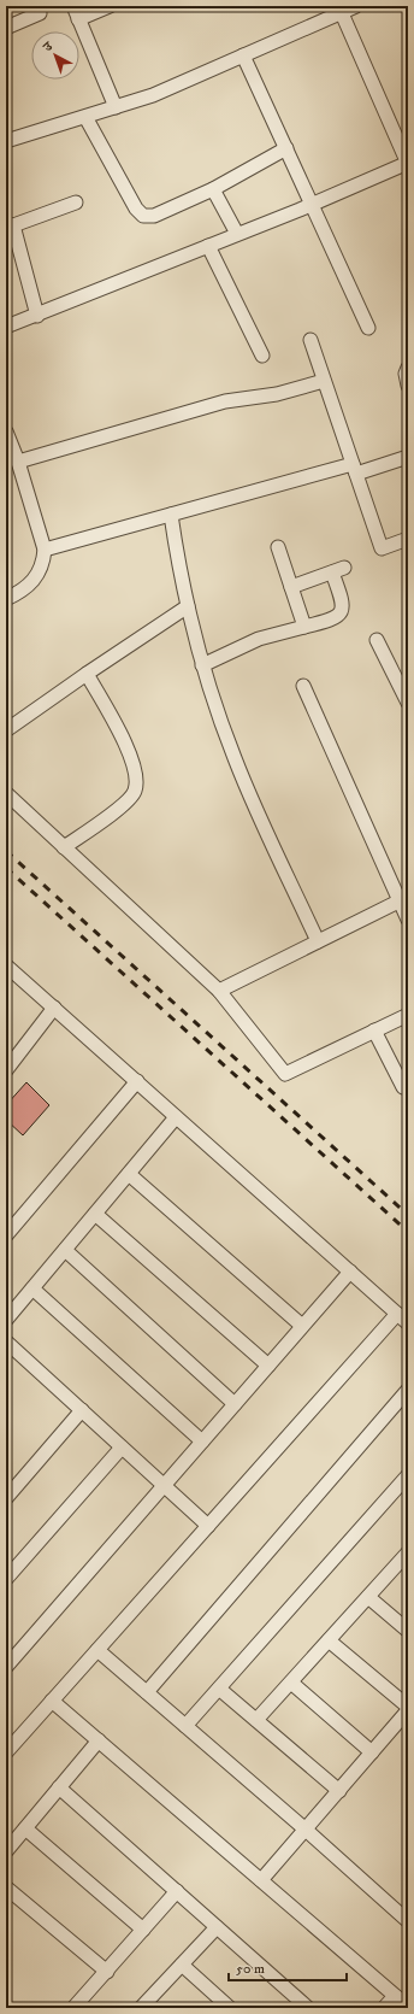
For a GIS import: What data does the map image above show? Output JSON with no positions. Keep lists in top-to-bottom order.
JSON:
{
  "scale_bar": "50 m",
  "north": "top left"
}
